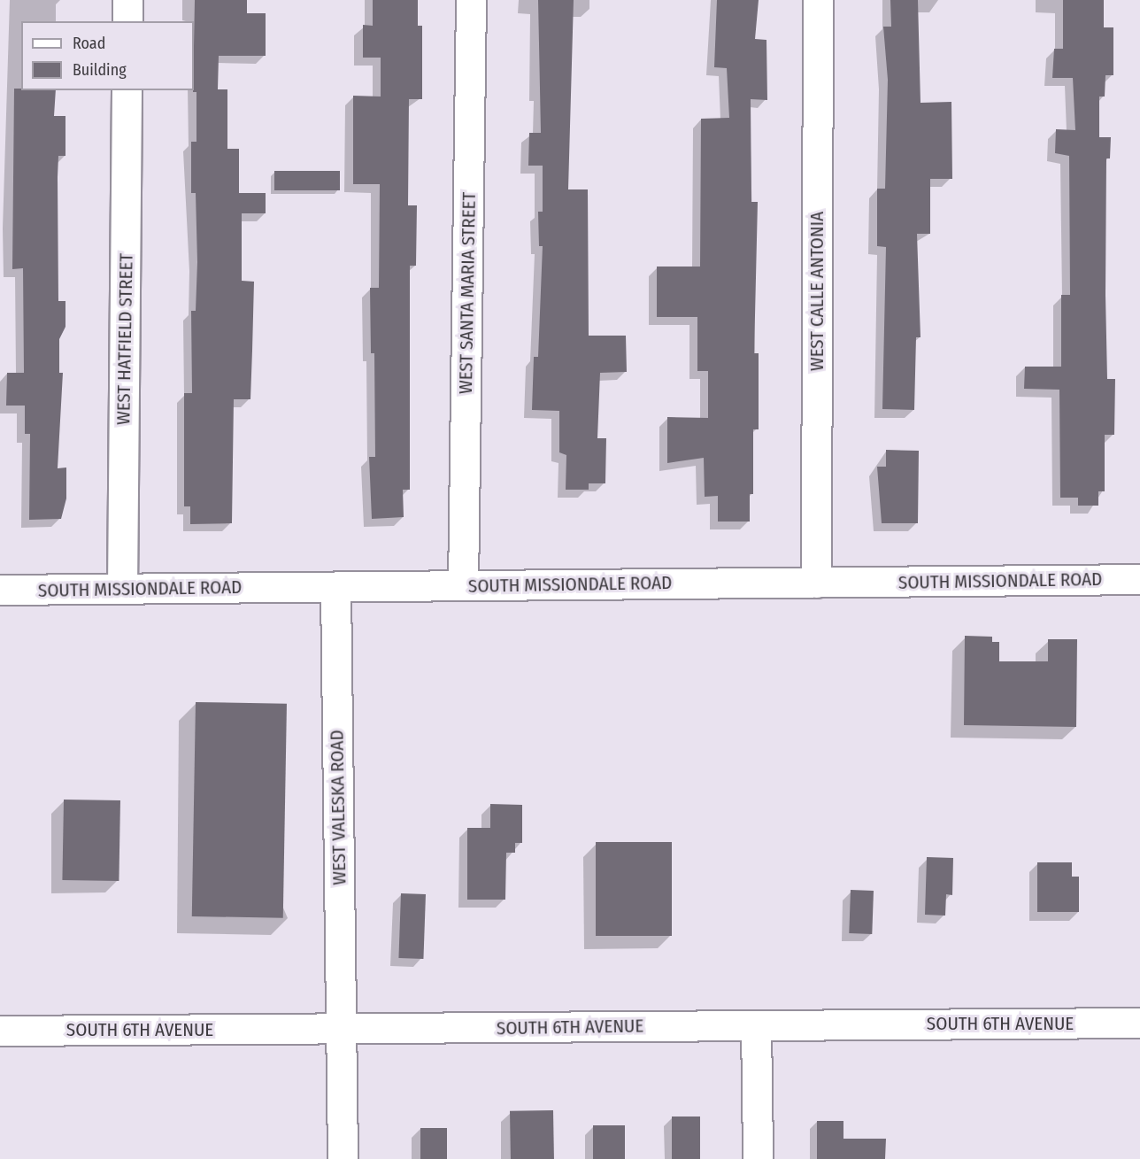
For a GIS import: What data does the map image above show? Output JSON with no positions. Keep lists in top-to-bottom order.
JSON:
{
  "streets": {
    "street": [
      "WEST CALLE ANTONIA",
      "WEST SANTA MARIA STREET",
      "WEST HATFIELD STREET",
      "SOUTH MISSIONDALE ROAD",
      "WEST VALESKA ROAD",
      "SOUTH 6TH AVENUE"
    ]
  },
  "crossings": [
    ["WEST CALLE ANTONIA", "SOUTH MISSIONDALE ROAD"],
    ["WEST SANTA MARIA STREET", "SOUTH MISSIONDALE ROAD"],
    ["WEST HATFIELD STREET", "SOUTH MISSIONDALE ROAD"],
    ["SOUTH MISSIONDALE ROAD", "WEST VALESKA ROAD"],
    ["WEST VALESKA ROAD", "SOUTH 6TH AVENUE"]
  ],
  "legend": ["Road", "Building"]
}
